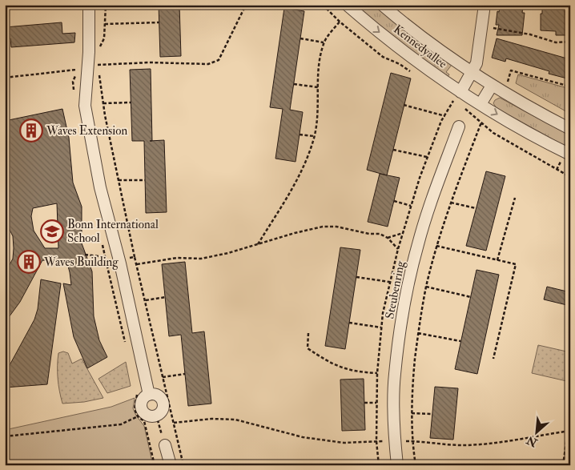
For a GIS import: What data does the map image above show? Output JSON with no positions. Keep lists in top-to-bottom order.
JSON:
{
  "streets": {
    "street": ["Kennedyallee", "Steubenring"]
  },
  "places": {
    "building": ["Waves Extension", "Waves Building"],
    "school or university": ["Bonn International School"]
  },
  "north": "bottom left"
}
